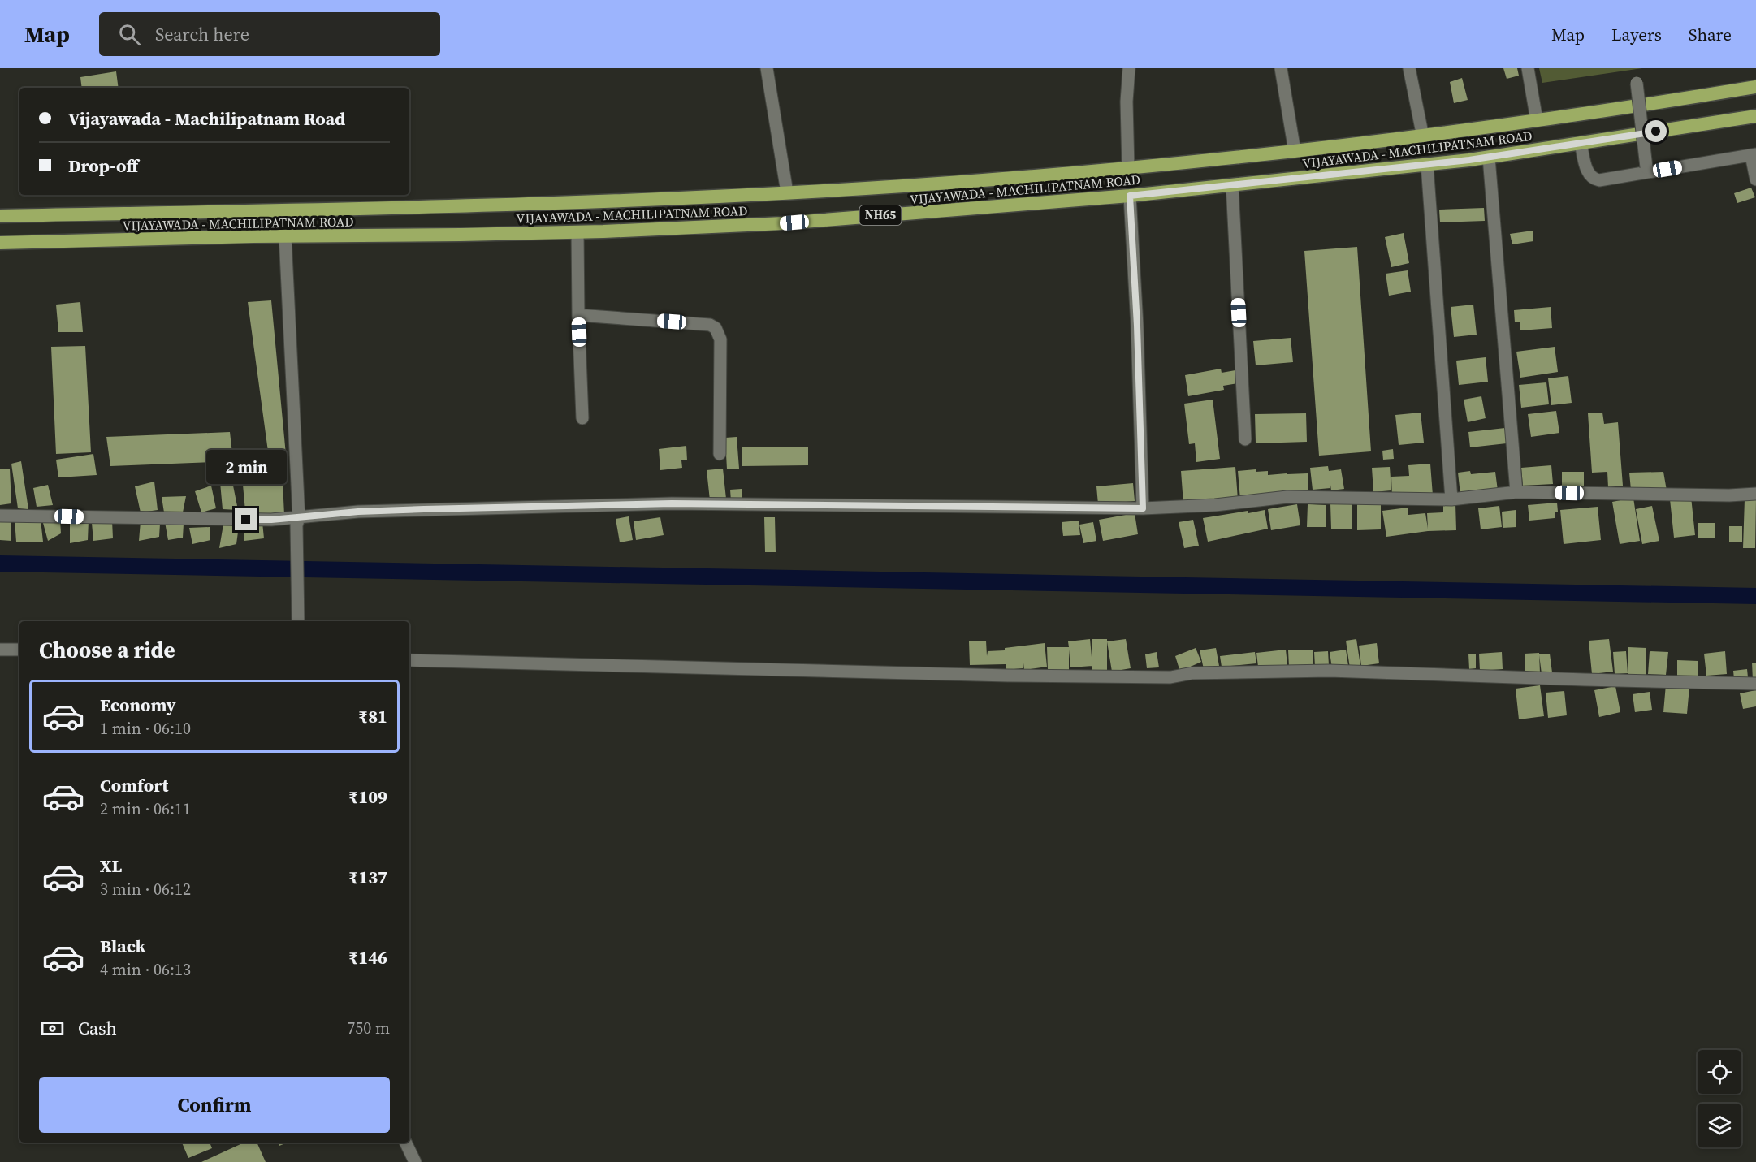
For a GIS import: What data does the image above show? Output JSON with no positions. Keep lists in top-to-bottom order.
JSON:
{
  "streets": {
    "highway": ["VIJAYAWADA - MACHILIPATNAM ROAD", "NH65"]
  },
  "page": {
    "header": "Map",
    "search": "Search here",
    "nav": ["Map", "Layers", "Share"],
    "banner": ["Vijayawada - Machilipatnam Road", "Drop-off"],
    "bubble": "2 min",
    "heading": "Choose a ride",
    "list": [
      {
        "name": "Economy",
        "note": "1 min · 06:10",
        "value": "₹81"
      },
      {
        "name": "Comfort",
        "note": "2 min · 06:11",
        "value": "₹109"
      },
      {
        "name": "XL",
        "note": "3 min · 06:12",
        "value": "₹137"
      },
      {
        "name": "Black",
        "note": "4 min · 06:13",
        "value": "₹146"
      }
    ],
    "pay": ["Cash", "750 m"],
    "buttons": "Confirm"
  }
}
